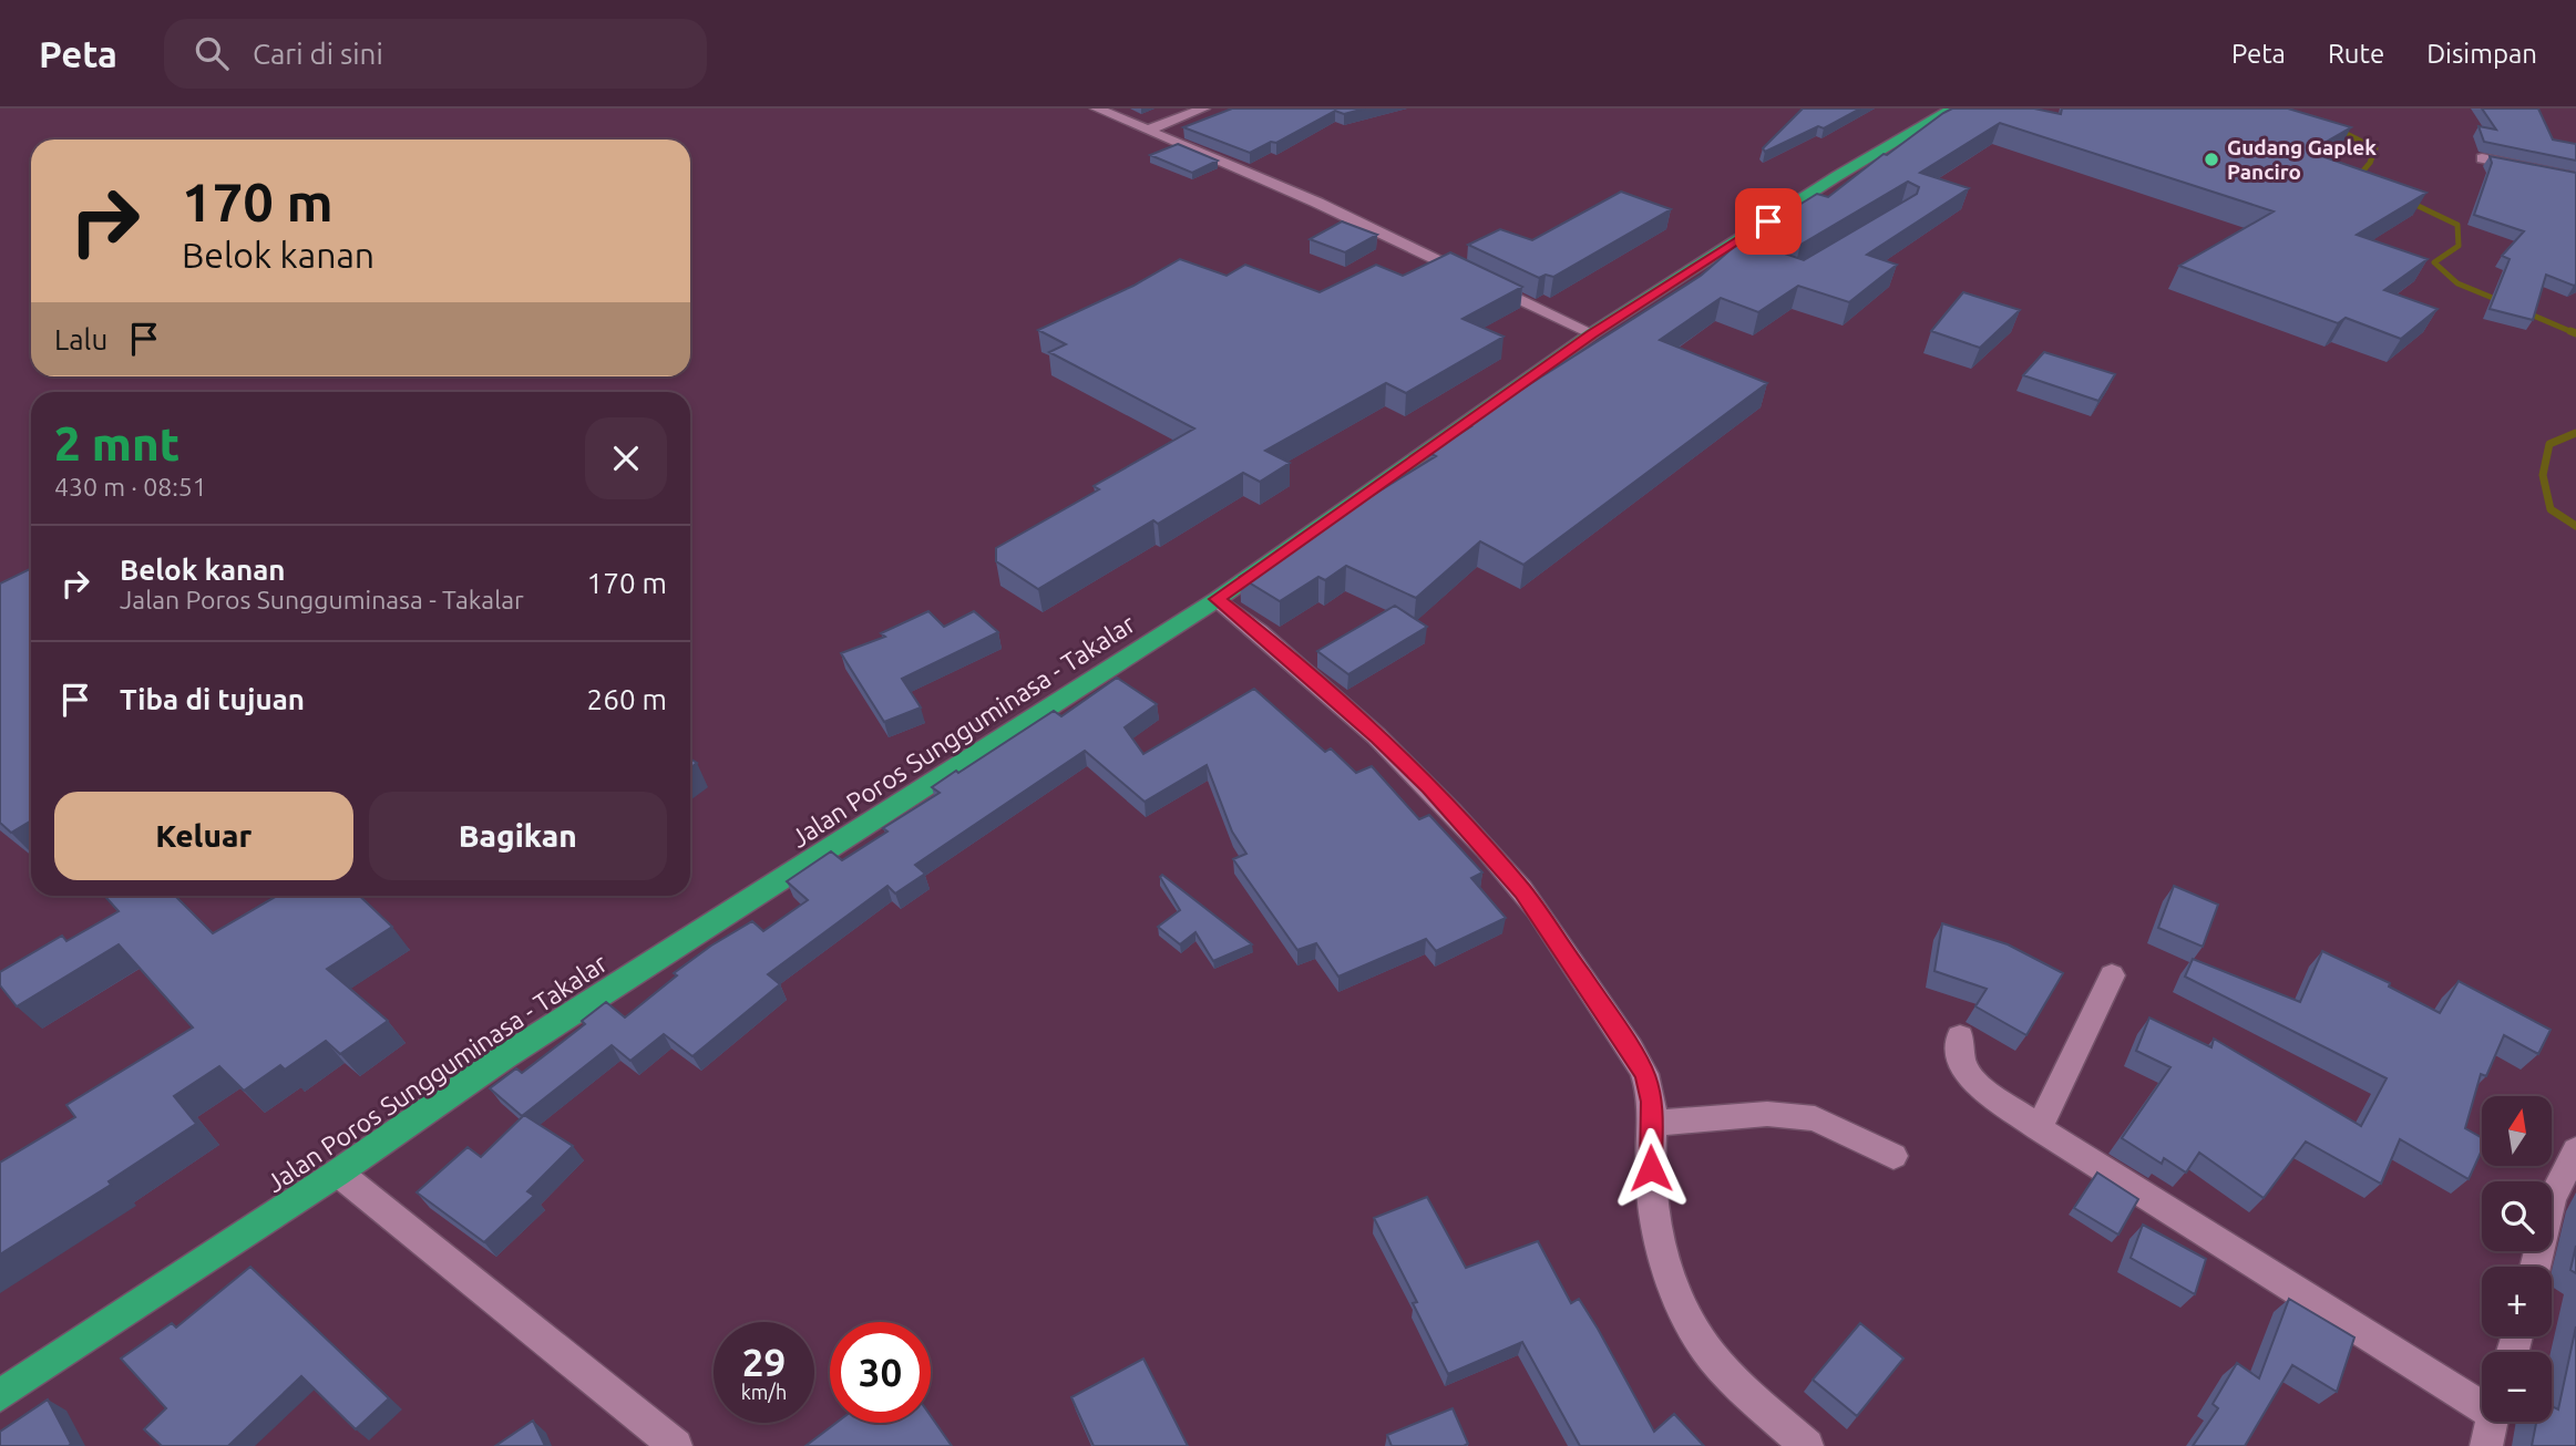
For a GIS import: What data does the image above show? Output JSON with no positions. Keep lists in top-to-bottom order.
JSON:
{
  "streets": {
    "highway": ["Jalan Poros Sungguminasa - Takalar"]
  },
  "places": ["Gudang Gaplek Panciro"],
  "north": "top",
  "page": {
    "header": "Peta",
    "search": "Cari di sini",
    "nav": ["Peta", "Rute", "Disimpan"],
    "turn": ["170 m", "Belok kanan"],
    "then": "Lalu",
    "heading": ["2 mnt", "430 m · 08:51"],
    "list": [
      {
        "name": "Belok kanan",
        "note": "Jalan Poros Sungguminasa - Takalar",
        "value": "170 m"
      },
      {
        "name": "Tiba di tujuan",
        "value": "260 m"
      }
    ],
    "buttons": ["Keluar", "Bagikan"],
    "map_buttons": ["+", "−"],
    "speed": "29 km/h",
    "limit": "30"
  }
}
